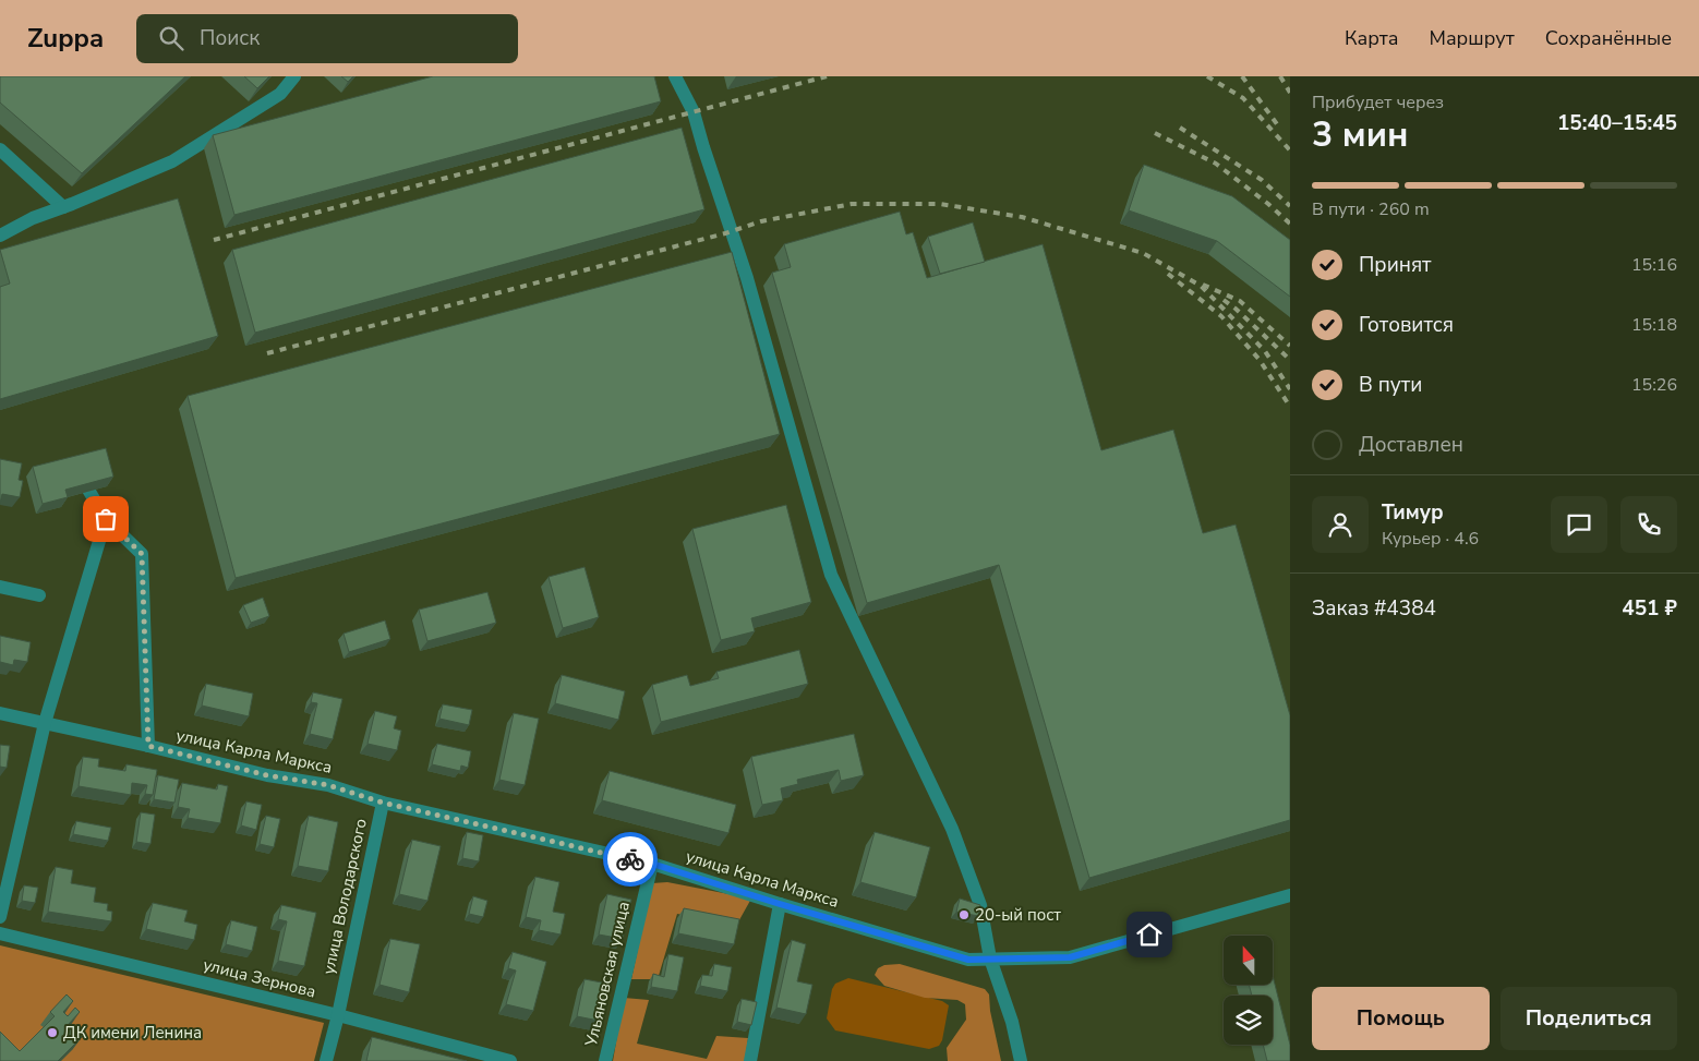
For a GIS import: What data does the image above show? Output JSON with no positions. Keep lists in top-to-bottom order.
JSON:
{
  "streets": {
    "street": [
      "улица Карла Маркса",
      "улица Володарского",
      "Ульяновская улица",
      "улица Зернова"
    ]
  },
  "crossings": [
    ["улица Карла Маркса", "улица Володарского"],
    ["улица Карла Маркса", "Ульяновская улица"],
    ["улица Володарского", "улица Зернова"]
  ],
  "places": ["20-ый пост", "ДК имени Ленина"],
  "north": "top",
  "page": {
    "header": "Zuppa",
    "search": "Поиск",
    "nav": ["Карта", "Маршрут", "Сохранённые"],
    "heading": ["3 мин", "Прибудет через", "15:40–15:45"],
    "panel": [
      "Тимур",
      "Курьер · 4.6",
      "Заказ #4384",
      "451 ₽"
    ],
    "bar": "В пути · 260 m",
    "list": [
      ["Принят", "15:16"],
      ["Готовится", "15:18"],
      ["В пути", "15:26"],
      "Доставлен"
    ],
    "buttons": ["Помощь", "Поделиться"]
  }
}
